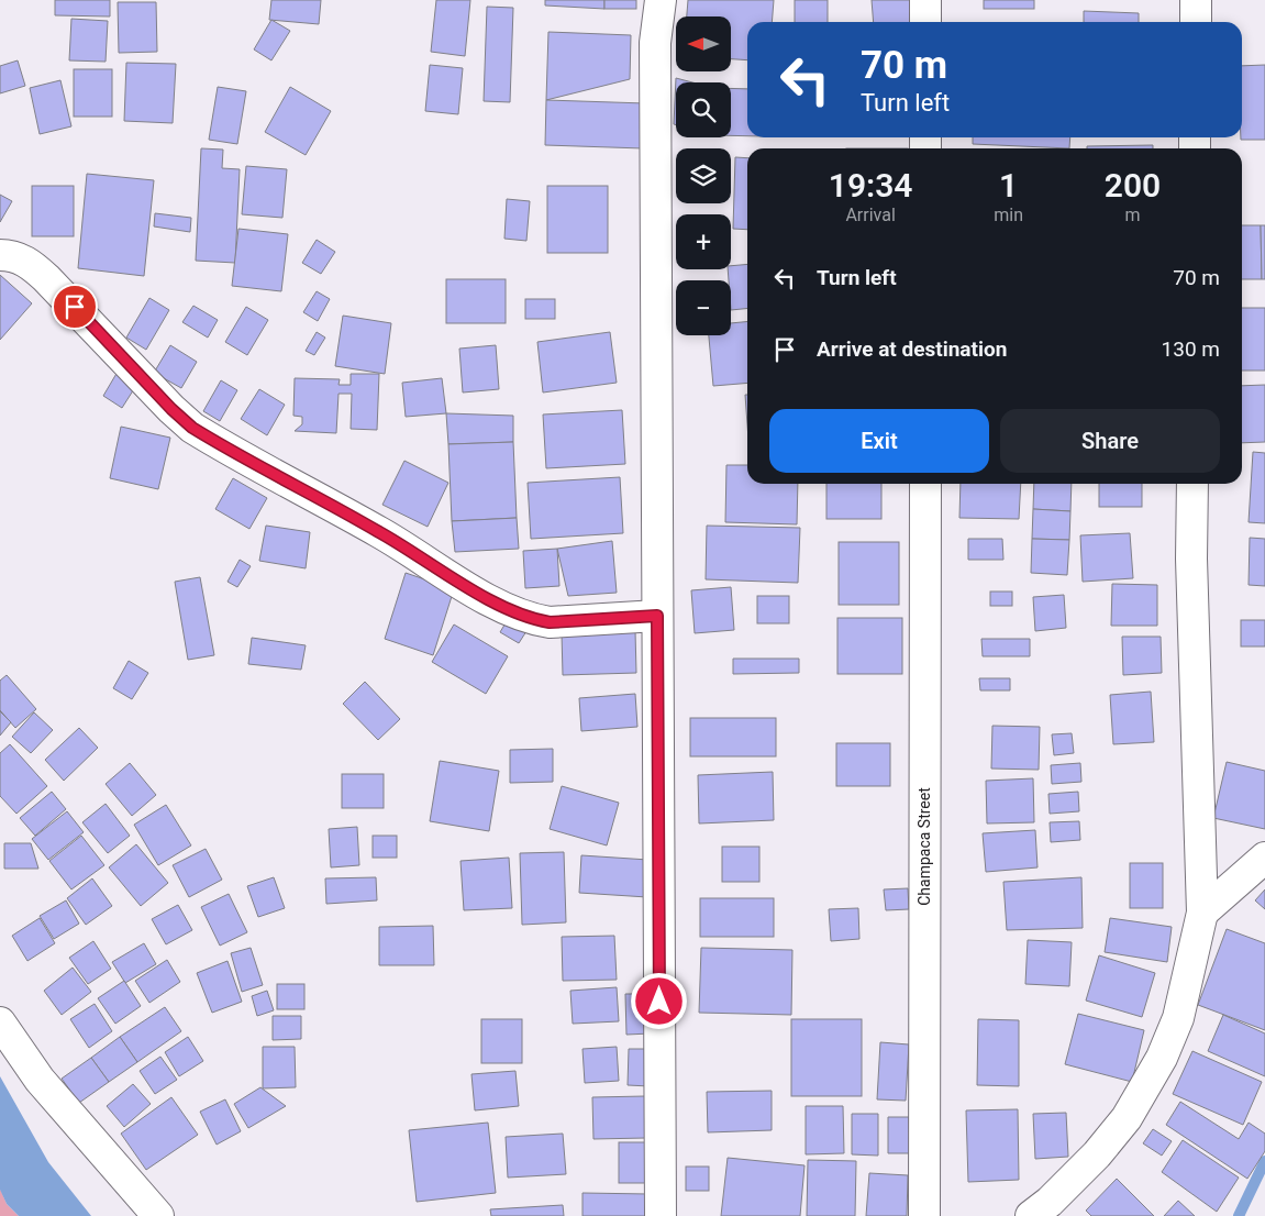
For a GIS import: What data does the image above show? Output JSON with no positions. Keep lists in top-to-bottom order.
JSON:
{
  "streets": {
    "street": ["Champaca Street"]
  },
  "north": "left",
  "page": {
    "map_buttons": ["+", "−"],
    "turn": ["70 m", "Turn left"],
    "eta": [
      "19:34",
      "Arrival",
      "1",
      "min",
      "200",
      "m"
    ],
    "list": [
      {
        "name": "Turn left",
        "value": "70 m"
      },
      {
        "name": "Arrive at destination",
        "value": "130 m"
      }
    ],
    "buttons": ["Exit", "Share"]
  }
}
